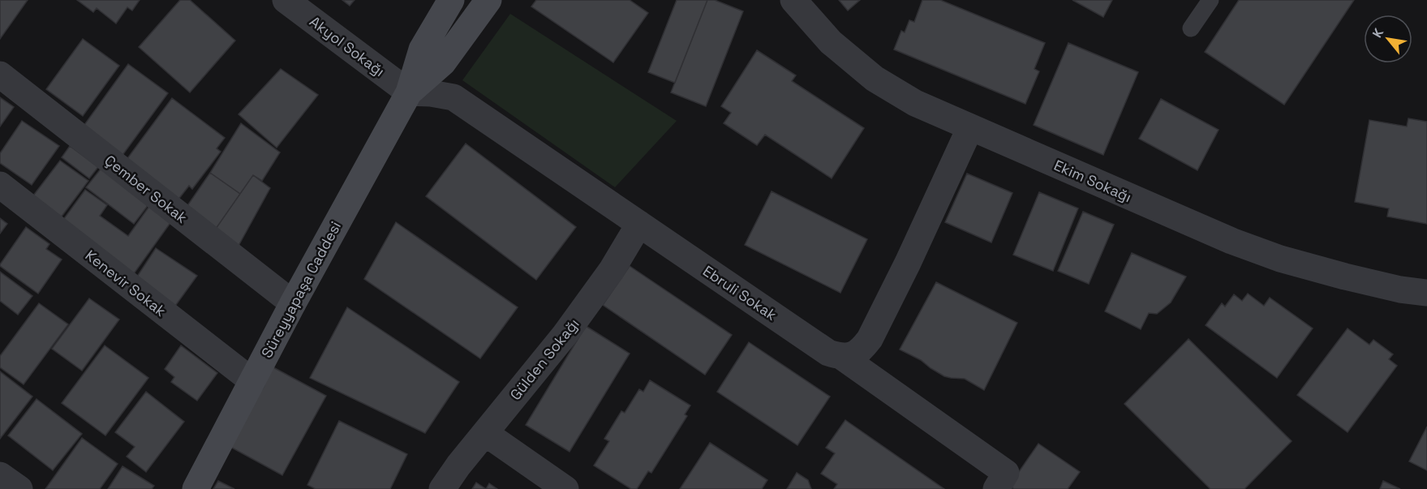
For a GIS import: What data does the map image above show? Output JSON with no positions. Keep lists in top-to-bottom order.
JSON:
{
  "streets": {
    "street": [
      "Akyol Sokağı",
      "Ekim Sokağı",
      "Çember Sokak",
      "Kenevir Sokak",
      "Süreyyapaşa Caddesi",
      "Ebruli Sokak",
      "Gülden Sokağı"
    ]
  },
  "crossings": [
    ["Akyol Sokağı", "Süreyyapaşa Caddesi"],
    ["Akyol Sokağı", "Ebruli Sokak"],
    ["Çember Sokak", "Süreyyapaşa Caddesi"],
    ["Kenevir Sokak", "Süreyyapaşa Caddesi"],
    ["Süreyyapaşa Caddesi", "Ebruli Sokak"],
    ["Ebruli Sokak", "Gülden Sokağı"]
  ],
  "north": "top left"
}
